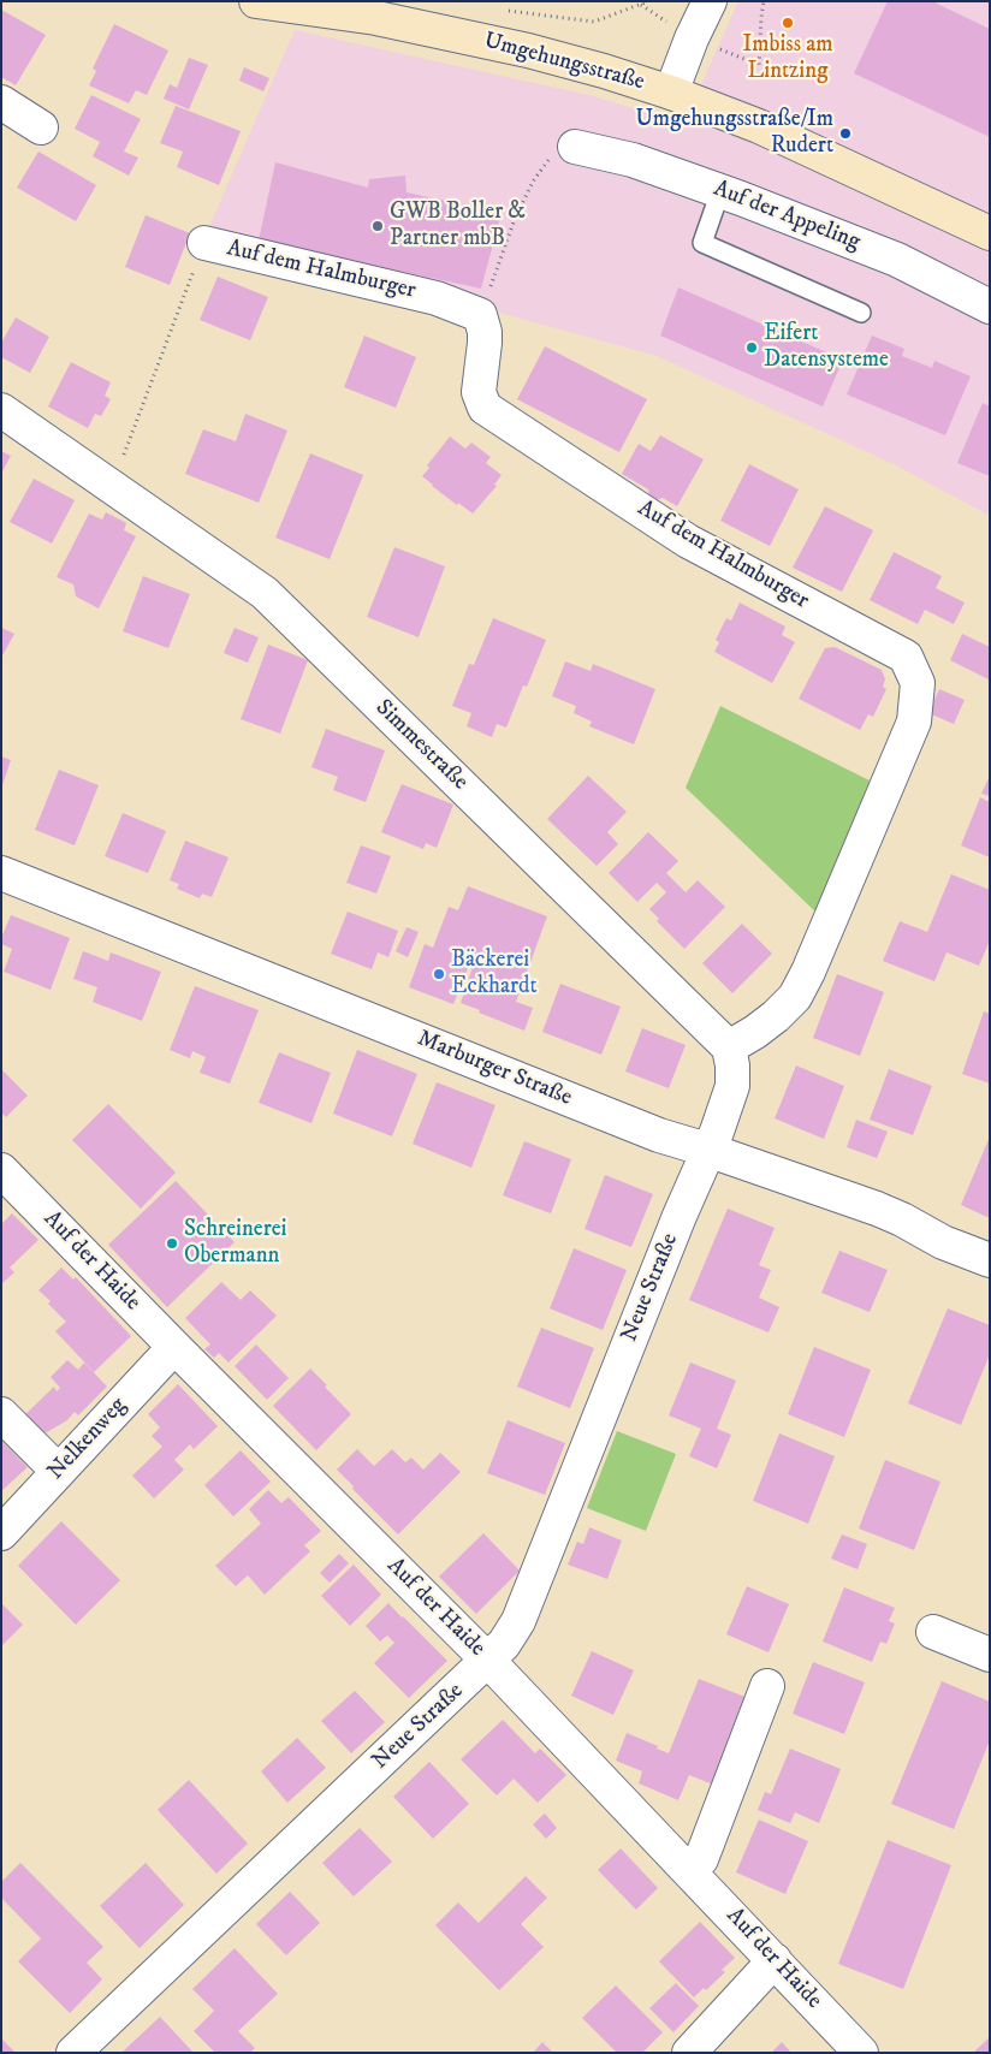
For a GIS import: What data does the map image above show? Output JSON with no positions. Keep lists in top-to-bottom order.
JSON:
{
  "streets": {
    "main road": ["Umgehungsstraße"],
    "street": [
      "Auf der Appeling",
      "Auf dem Halmburger",
      "Simmestraße",
      "Marburger Straße",
      "Auf der Haide",
      "Neue Straße",
      "Nelkenweg"
    ]
  },
  "crossings": [
    ["Auf dem Halmburger", "Simmestraße"],
    ["Marburger Straße", "Neue Straße"],
    ["Auf der Haide", "Neue Straße"],
    ["Auf der Haide", "Nelkenweg"]
  ],
  "places": [
    "Imbiss am Lintzing",
    "Umgehungsstraße/Im Rudert",
    "GWB Boller & Partner mbB",
    "Eifert Datensysteme",
    "Bäckerei Eckhardt",
    "Schreinerei Obermann"
  ]
}
